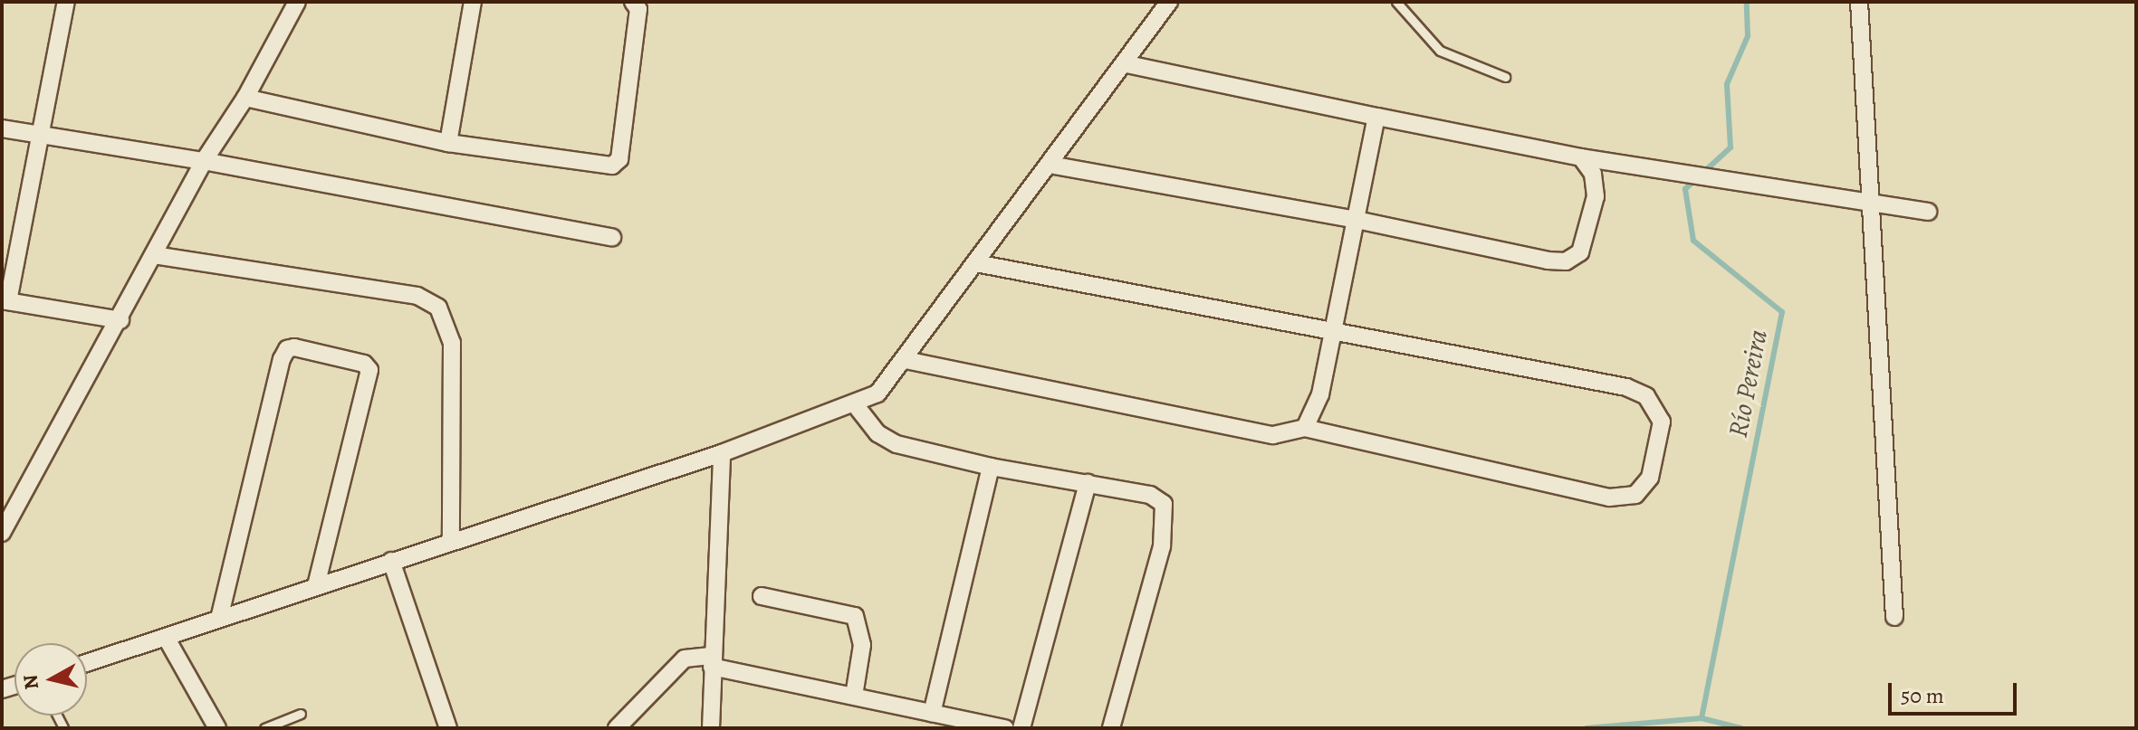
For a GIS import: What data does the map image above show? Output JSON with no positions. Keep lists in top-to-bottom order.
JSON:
{
  "water": ["Río Pereira"],
  "scale_bar": "50 m",
  "north": "left"
}
